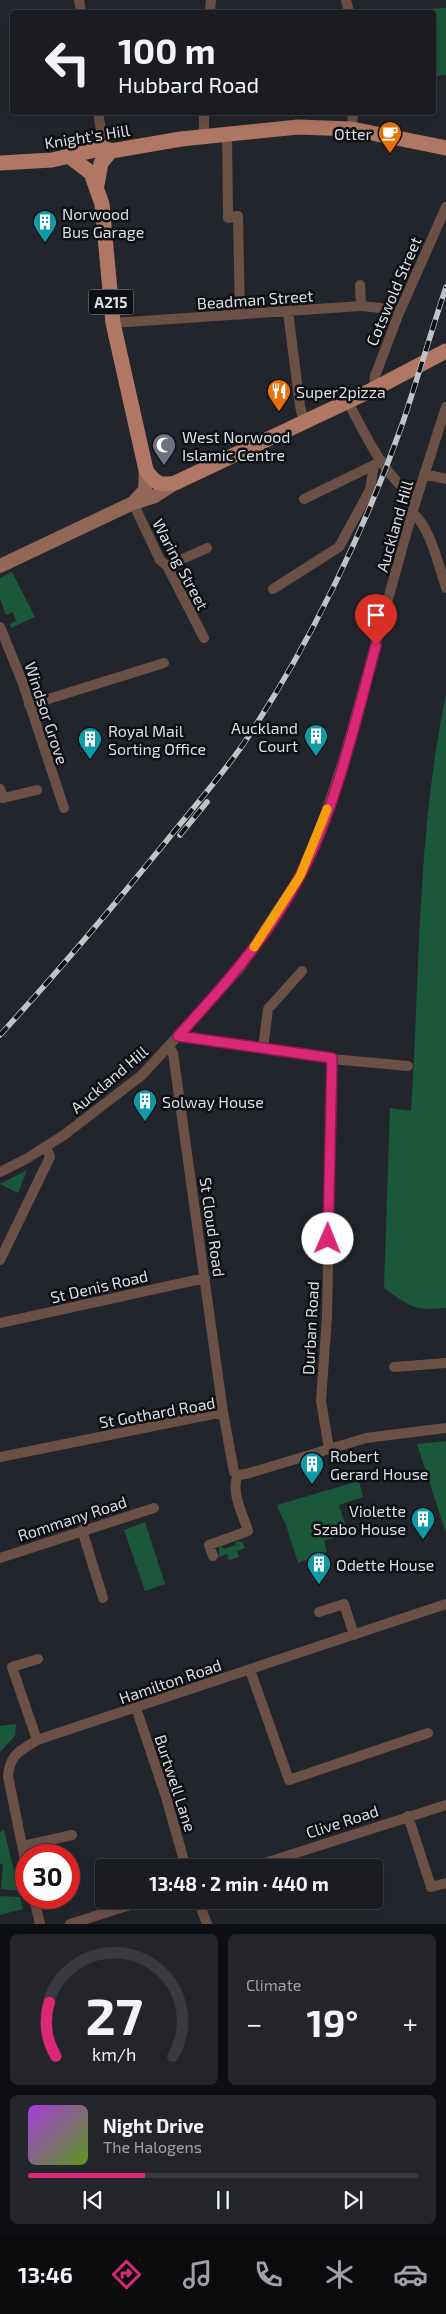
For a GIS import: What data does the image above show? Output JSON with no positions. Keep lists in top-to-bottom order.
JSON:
{
  "streets": {
    "main road": ["Knight's Hill", "A215"],
    "street": [
      "Cotswold Street",
      "Beadman Street",
      "Auckland Hill",
      "Waring Street",
      "Windsor Grove",
      "St Cloud Road",
      "St Denis Road",
      "Durban Road",
      "St Gothard Road",
      "Rommany Road",
      "Hamilton Road",
      "Burtwell Lane",
      "Clive Road"
    ]
  },
  "crossings": [
    ["Knight's Hill", "A215"],
    ["Cotswold Street", "Beadman Street"],
    ["Beadman Street", "A215"],
    ["Auckland Hill", "St Cloud Road"],
    ["St Cloud Road", "St Denis Road"],
    ["St Cloud Road", "St Gothard Road"],
    ["Hamilton Road", "Burtwell Lane"]
  ],
  "places": {
    "cafe": ["Otter"],
    "building": [
      "Norwood Bus Garage",
      "Auckland Court",
      "Royal Mail Sorting Office",
      "Solway House",
      "Robert Gerard House",
      "Violette Szabo House",
      "Odette House"
    ],
    "restaurant": ["Super2pizza"],
    "mosque": ["West Norwood Islamic Centre"]
  },
  "page": {
    "turn": ["100 m", "Hubbard Road"],
    "limit": "30",
    "trip": "13:48 · 2 min · 440 m",
    "tile": "Climate",
    "heat": ["−", "19°", "+"],
    "song": ["Night Drive", "The Halogens"],
    "tabs": "13:46",
    "gauge": ["27", "km/h"]
  }
}
